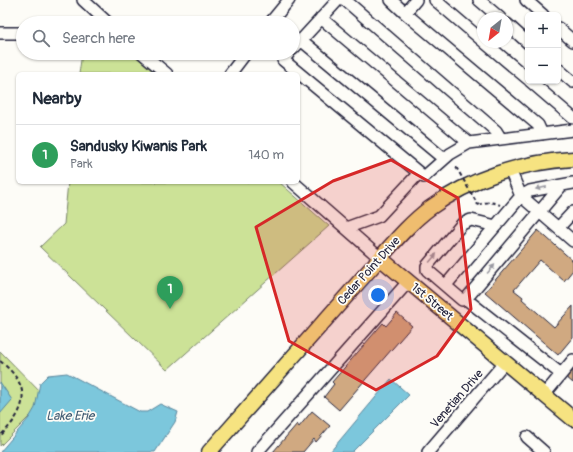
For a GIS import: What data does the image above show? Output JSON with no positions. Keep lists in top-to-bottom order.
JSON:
{
  "streets": {
    "main road": ["Cedar Point Drive", "1st Street"],
    "street": ["Venetian Drive"]
  },
  "crossings": [
    ["Cedar Point Drive", "1st Street"],
    ["1st Street", "Venetian Drive"]
  ],
  "water": ["Lake Erie"],
  "north": "bottom left",
  "page": {
    "map_buttons": ["+", "−"],
    "search": "Search here",
    "heading": "Nearby",
    "list": [
      {
        "mark": "1",
        "name": "Sandusky Kiwanis Park",
        "note": "Park",
        "value": "140 m"
      }
    ],
    "pins": "1"
  }
}
